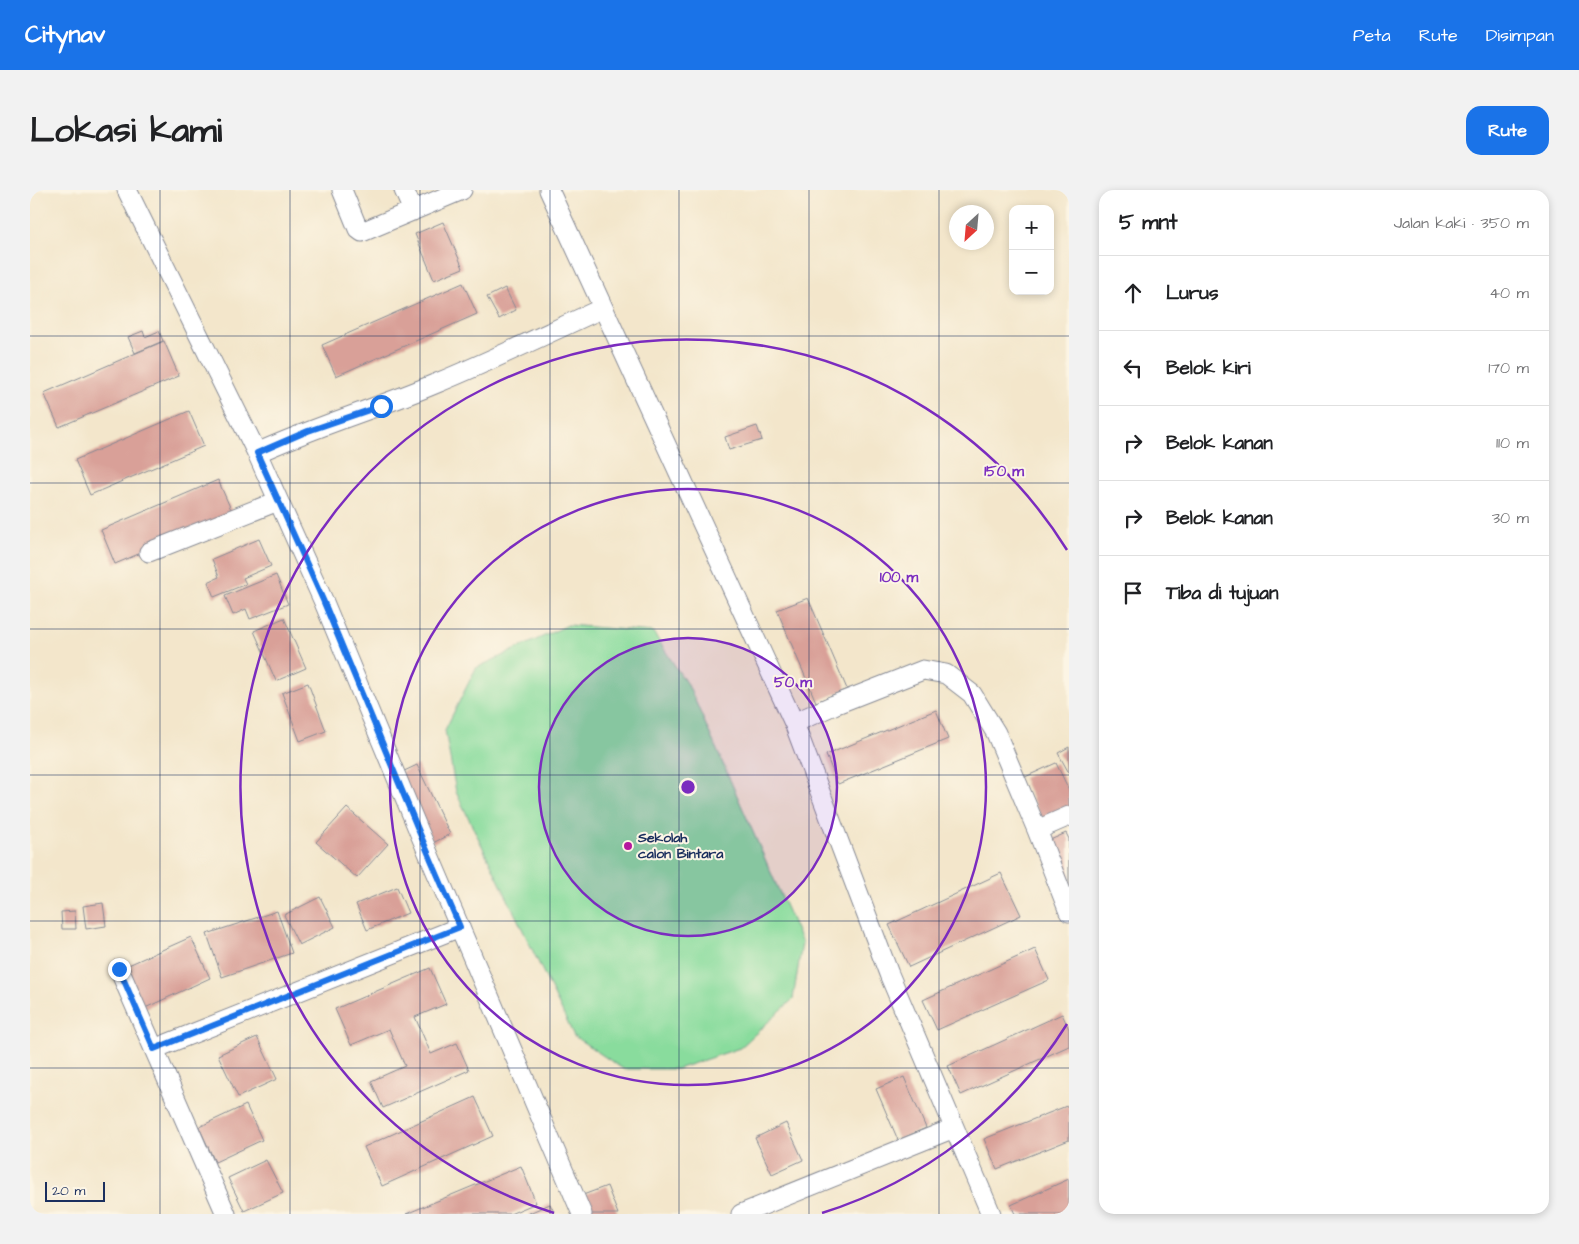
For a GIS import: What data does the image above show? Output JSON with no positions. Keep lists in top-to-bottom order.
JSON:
{
  "places": ["Sekolah calon Bintara"],
  "scale_bar": "20 m",
  "north": "bottom left",
  "page": {
    "header": "Citynav",
    "nav": ["Peta", "Rute", "Disimpan"],
    "title": "Lokasi kami",
    "buttons": "Rute",
    "heading": ["5 mnt", "Jalan kaki · 350 m"],
    "map_buttons": ["+", "−"],
    "list": [
      ["Lurus", "40 m"],
      ["Belok kiri", "170 m"],
      ["Belok kanan", "110 m"],
      ["Belok kanan", "30 m"],
      "Tiba di tujuan"
    ],
    "scale": "20 m"
  },
  "rings": ["150 m", "100 m", "50 m"]
}
